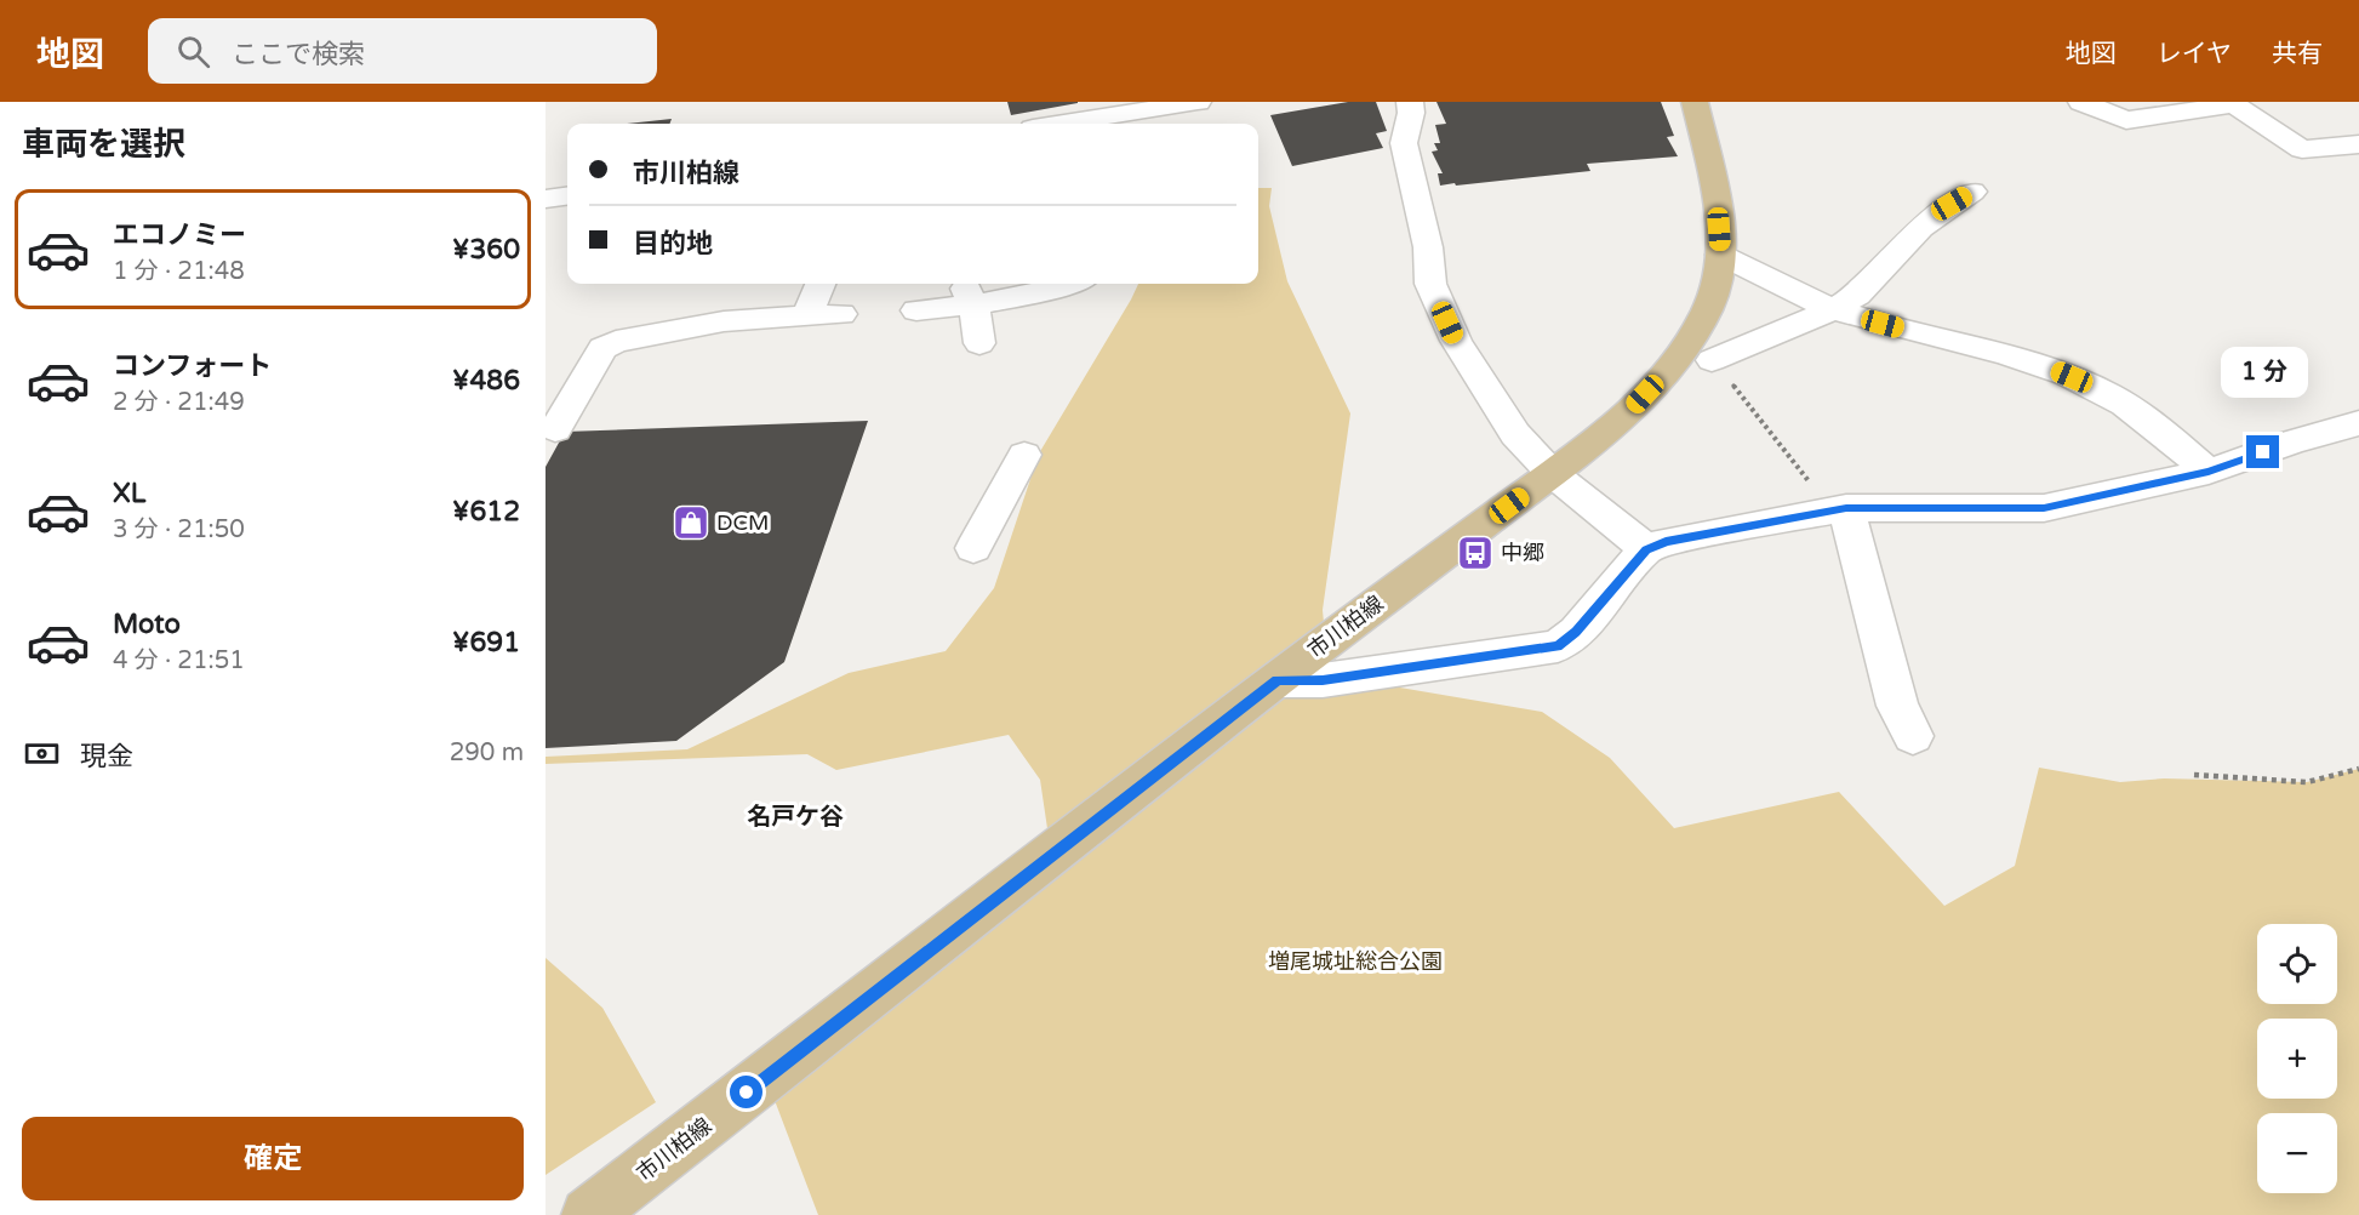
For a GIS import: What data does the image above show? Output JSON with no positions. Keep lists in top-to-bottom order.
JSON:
{
  "streets": {
    "main road": ["市川柏線"]
  },
  "districts": ["名戸ケ谷"],
  "parks": ["増尾城址総合公園"],
  "places": {
    "shop": ["DCM"],
    "bus stop": ["中郷"]
  },
  "page": {
    "header": "地図",
    "search": "ここで検索",
    "nav": ["地図", "レイヤ", "共有"],
    "heading": "車両を選択",
    "banner": ["市川柏線", "目的地"],
    "list": [
      {
        "name": "エコノミー",
        "note": "1 分 · 21:48",
        "value": "¥360"
      },
      {
        "name": "コンフォート",
        "note": "2 分 · 21:49",
        "value": "¥486"
      },
      {
        "name": "XL",
        "note": "3 分 · 21:50",
        "value": "¥612"
      },
      {
        "name": "Moto",
        "note": "4 分 · 21:51",
        "value": "¥691"
      }
    ],
    "bubble": "1 分",
    "pay": ["現金", "290 m"],
    "map_buttons": ["+", "−"],
    "buttons": "確定"
  }
}
